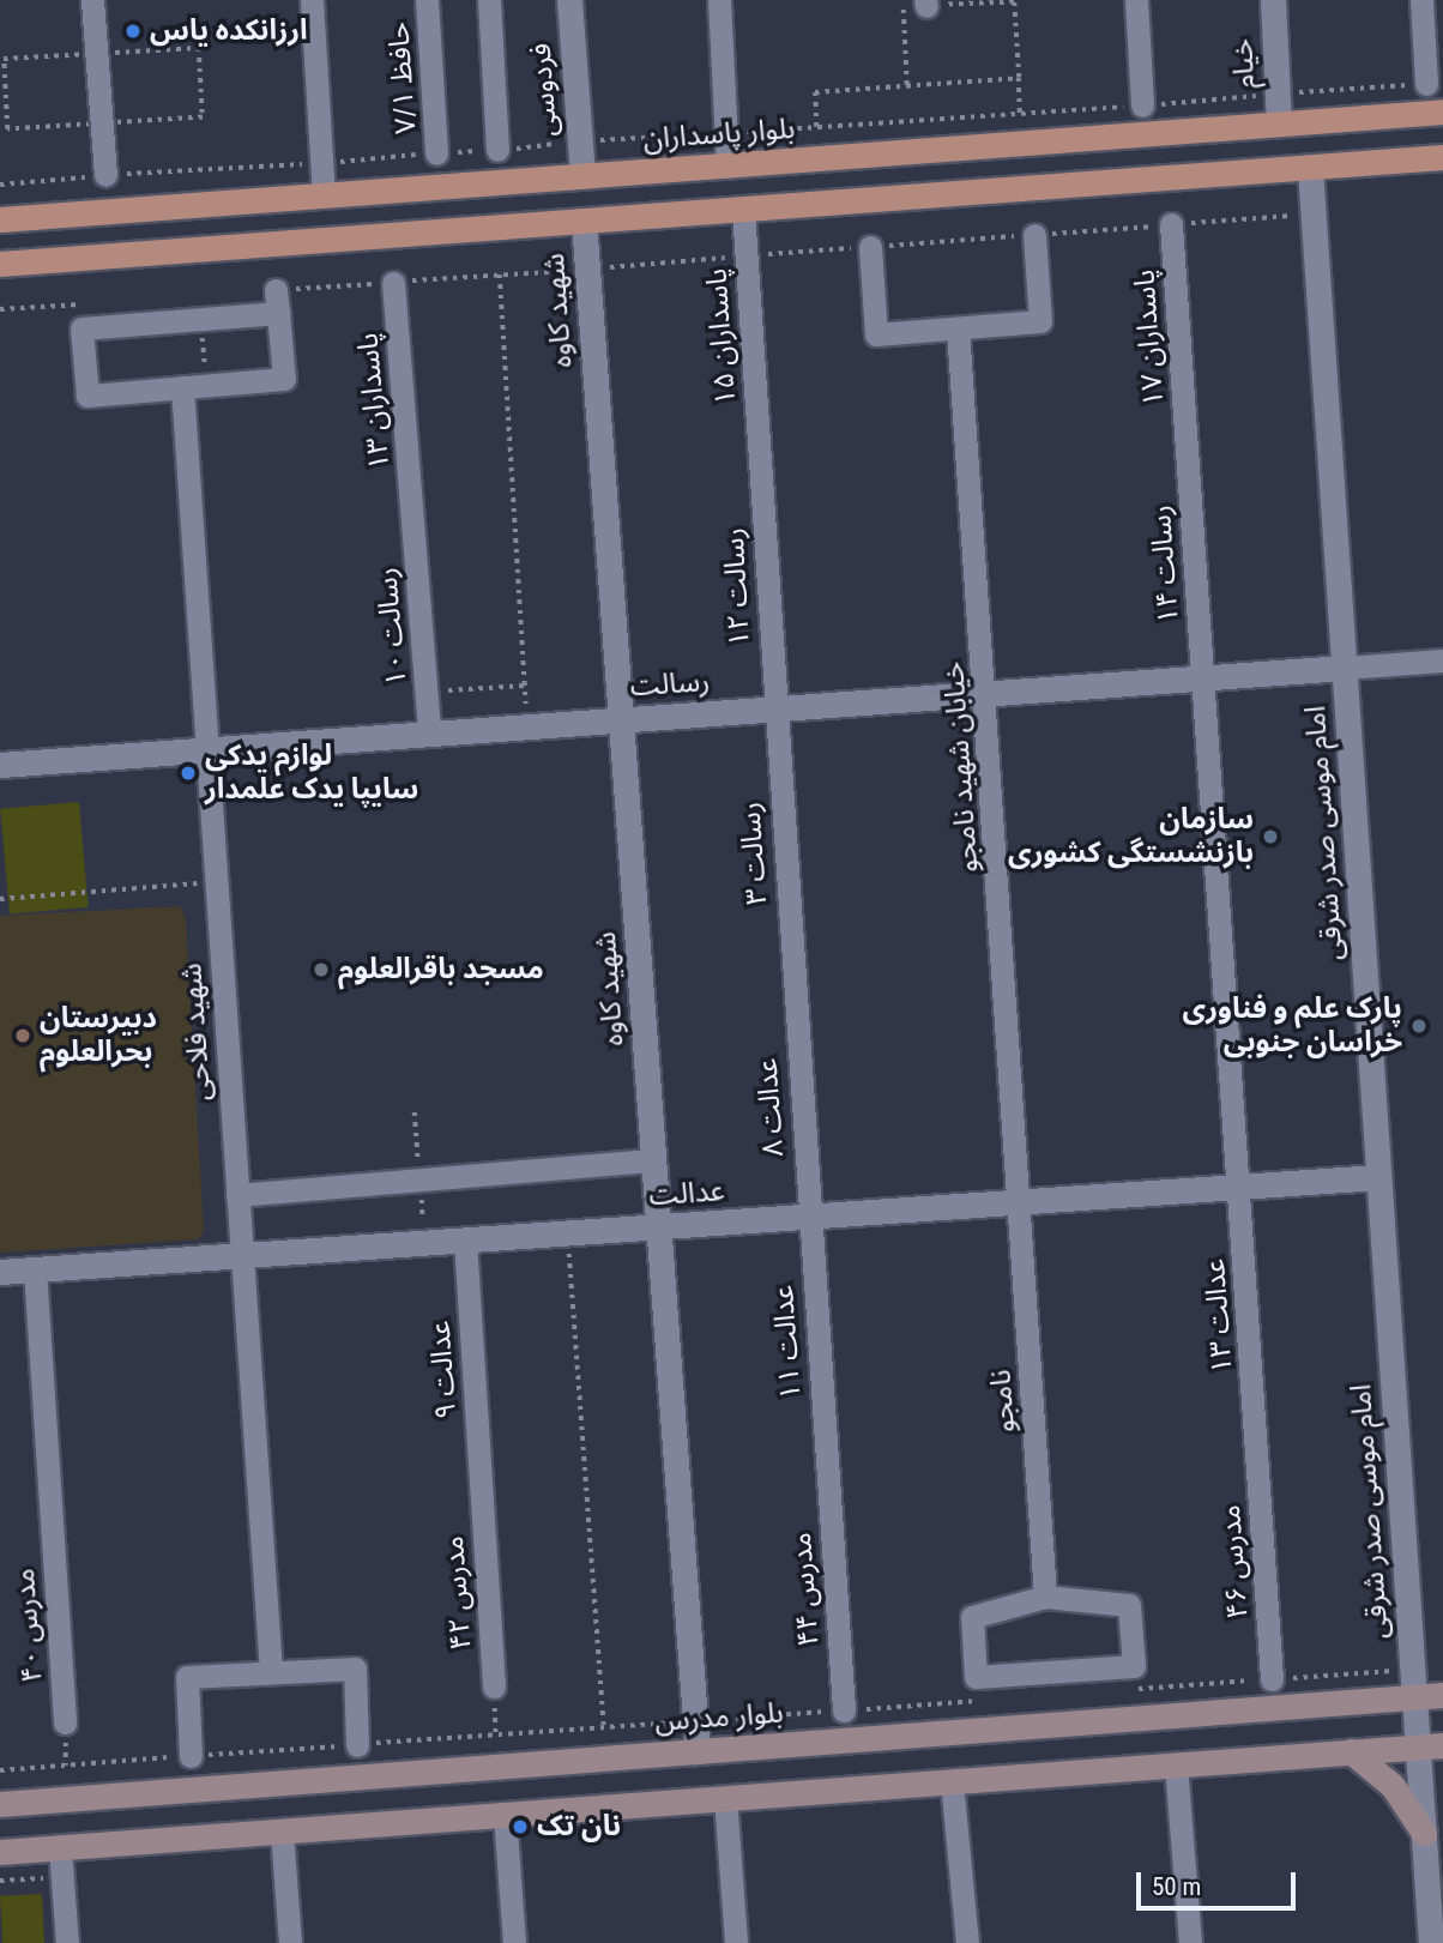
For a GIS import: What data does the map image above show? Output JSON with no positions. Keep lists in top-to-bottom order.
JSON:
{
  "streets": {
    "main road": ["بلوار پاسداران", "بلوار مدرس"],
    "street": [
      "خیام",
      "حافظ ۷/۱",
      "فردوسی",
      "شهید کاوه",
      "پاسداران ۱۵",
      "پاسداران ۱۷",
      "پاسداران ۱۳",
      "رسالت ۱۴",
      "رسالت ۱۲",
      "رسالت ۱۰",
      "رسالت",
      "خیابان شهید نامجو",
      "امام موسی صدر شرقی",
      "رسالت ۳",
      "شهید فلاحی",
      "عدالت ۸",
      "عدالت",
      "عدالت ۱۳",
      "عدالت ۱۱",
      "عدالت ۹",
      "نامجو",
      "مدرس ۴۶",
      "مدرس ۴۴",
      "مدرس ۴۲",
      "مدرس ۴۰"
    ]
  },
  "crossings": [
    ["خیام", "بلوار پاسداران"],
    ["فردوسی", "بلوار پاسداران"],
    ["شهید کاوه", "رسالت"],
    ["شهید کاوه", "عدالت"],
    ["شهید کاوه", "بلوار مدرس"],
    ["پاسداران ۱۵", "رسالت ۱۲"],
    ["پاسداران ۱۷", "رسالت ۱۴"],
    ["پاسداران ۱۳", "رسالت ۱۰"],
    ["رسالت ۱۴", "رسالت"],
    ["رسالت ۱۴", "عدالت ۱۳"],
    ["رسالت ۱۲", "رسالت"],
    ["رسالت ۱۲", "رسالت ۳"],
    ["رسالت ۱۰", "رسالت"],
    ["رسالت", "خیابان شهید نامجو"],
    ["رسالت", "امام موسی صدر شرقی"],
    ["رسالت", "رسالت ۳"],
    ["رسالت", "شهید فلاحی"],
    ["خیابان شهید نامجو", "عدالت"],
    ["خیابان شهید نامجو", "نامجو"],
    ["امام موسی صدر شرقی", "عدالت"],
    ["امام موسی صدر شرقی", "بلوار مدرس"],
    ["رسالت ۳", "عدالت ۸"],
    ["شهید فلاحی", "عدالت"],
    ["عدالت ۸", "عدالت"],
    ["عدالت ۸", "عدالت ۱۱"],
    ["عدالت", "عدالت ۱۳"],
    ["عدالت", "عدالت ۱۱"],
    ["عدالت", "عدالت ۹"],
    ["عدالت", "نامجو"],
    ["عدالت", "مدرس ۴۰"],
    ["عدالت ۱۳", "مدرس ۴۶"],
    ["عدالت ۱۱", "مدرس ۴۴"],
    ["عدالت ۹", "مدرس ۴۲"]
  ],
  "places": [
    "ارزانکده یاس",
    "لوازم یدکی سایپا یدک علمدار",
    "سازمان بازنشستگی کشوری",
    "مسجد باقرالعلوم",
    "پارک علم و فناوری خراسان جنوبی",
    "دبیرستان بحرالعلوم",
    "نان تک"
  ],
  "scale_bar": "50 m"
}
